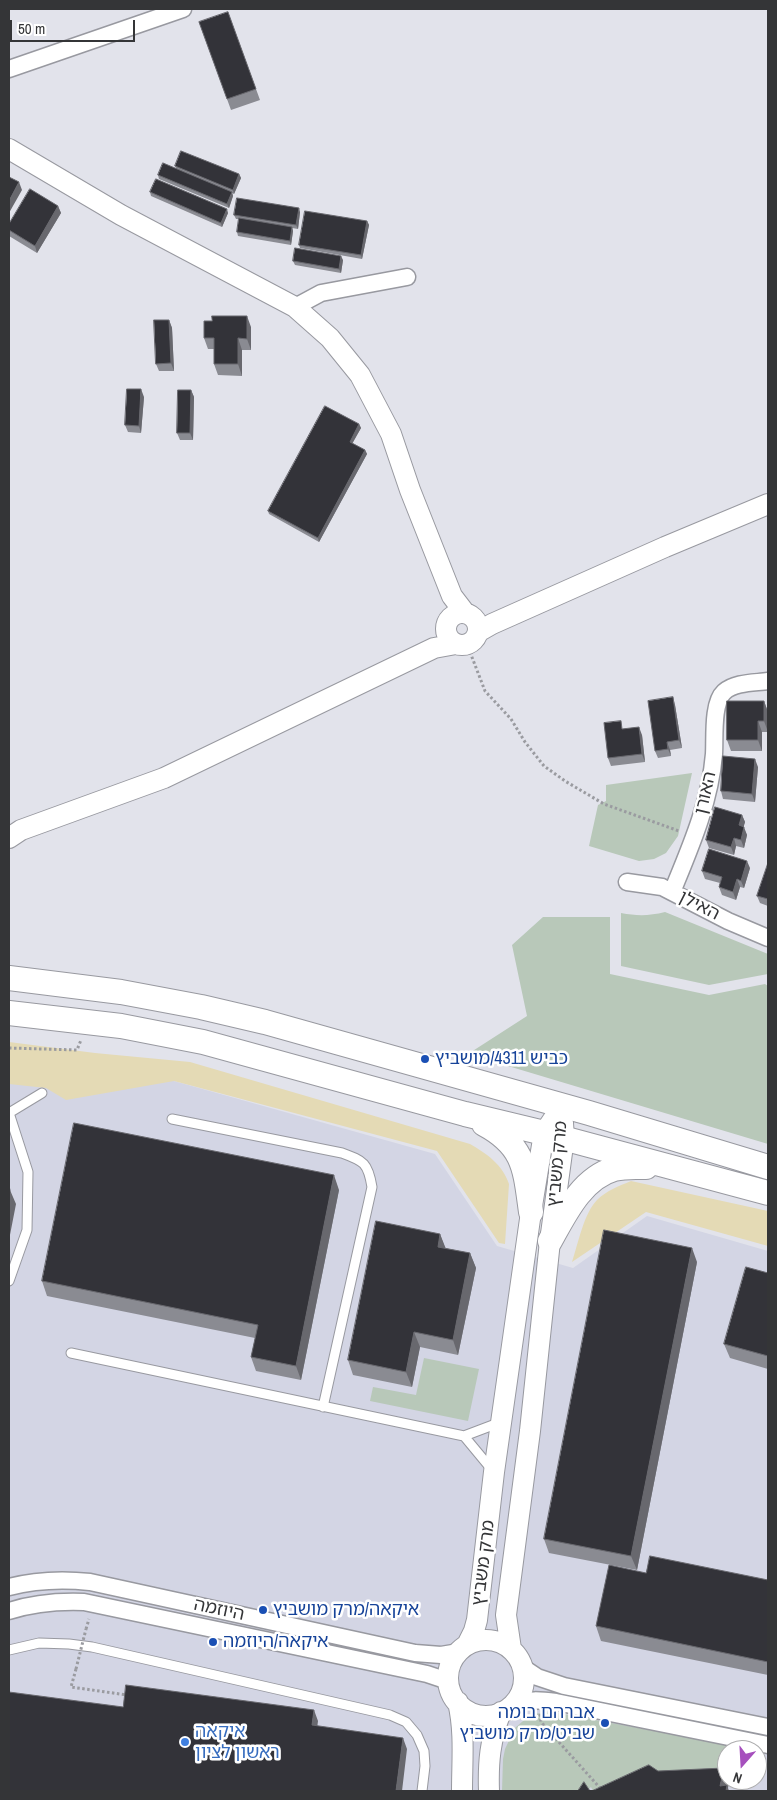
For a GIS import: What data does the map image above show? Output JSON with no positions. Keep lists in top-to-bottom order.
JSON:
{
  "streets": {
    "street": [
      "האורן",
      "האילן",
      "מרק משביץ",
      "היוזמה"
    ]
  },
  "crossings": [
    ["האורן", "האילן"],
    ["מרק משביץ", "היוזמה"]
  ],
  "places": [
    "כביש 4311/מושביץ",
    "איקאה/מרק מושביץ",
    "איקאה/היוזמה",
    "אברהם בומה שביט/מרק מושביץ",
    "איקאה ראשון לציון"
  ],
  "scale_bar": "50 m",
  "north": "bottom"
}
